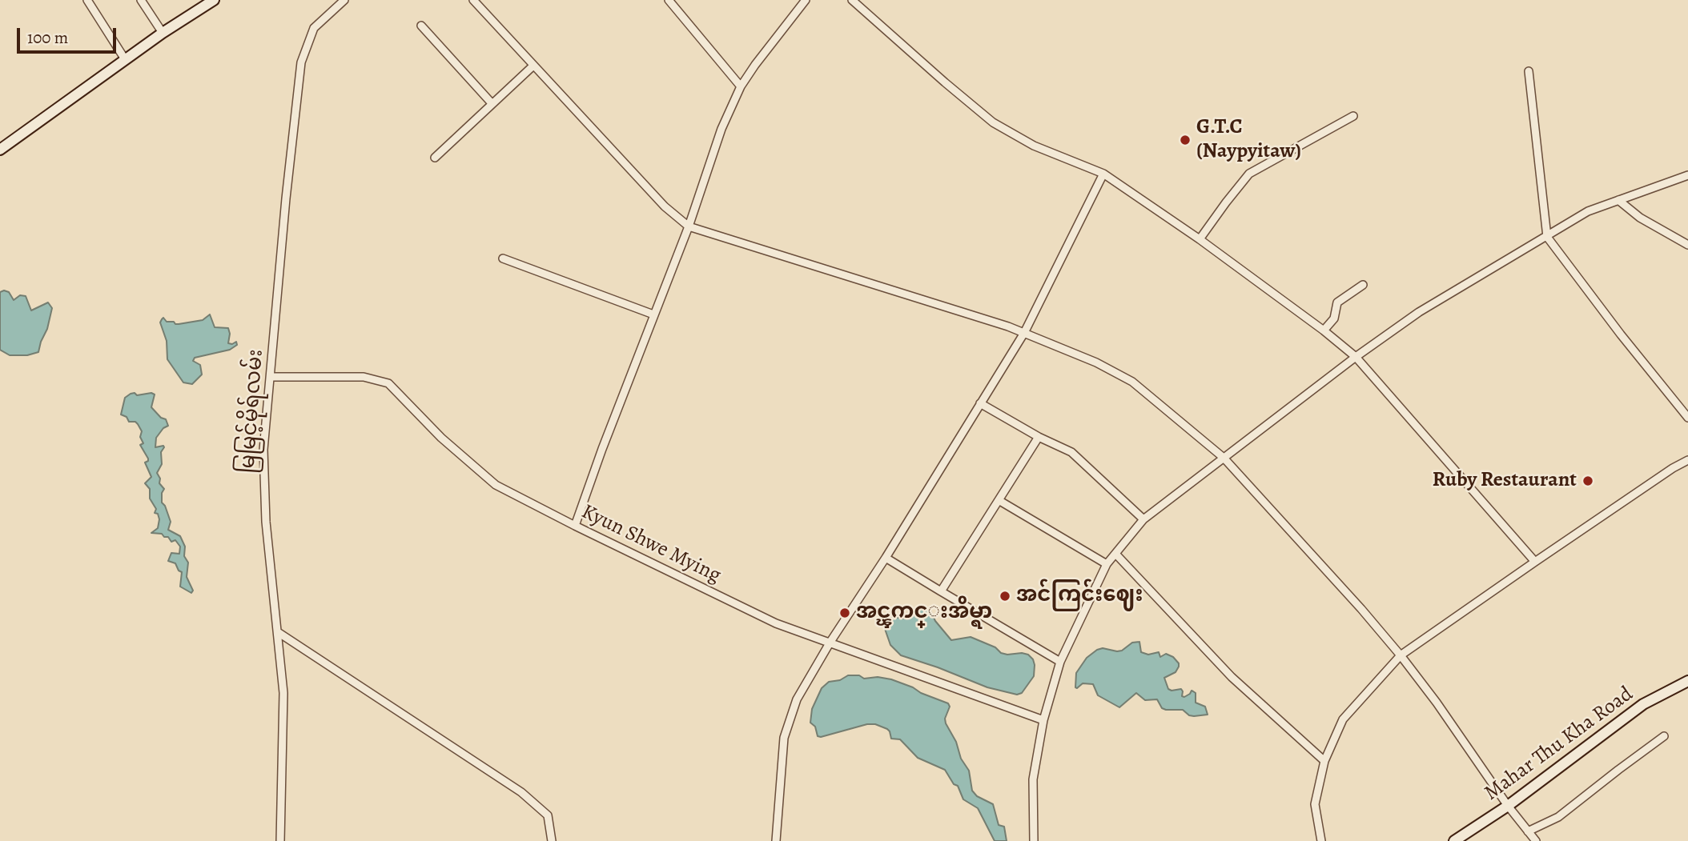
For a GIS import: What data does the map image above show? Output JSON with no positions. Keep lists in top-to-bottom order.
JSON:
{
  "streets": {
    "main road": ["Mahar Thu Kha Road"],
    "street": ["မြမြင့်မိုရ်လမ်း", "Kyun Shwe Mying"]
  },
  "crossings": [
    ["မြမြင့်မိုရ်လမ်း", "Kyun Shwe Mying"]
  ],
  "places": [
    "G.T.C (Naypyitaw)",
    "Ruby Restaurant",
    "အင်ကြင်းဈေး",
    "အင္ၾကင္းအိမ္ရာ"
  ],
  "scale_bar": "100 m"
}
